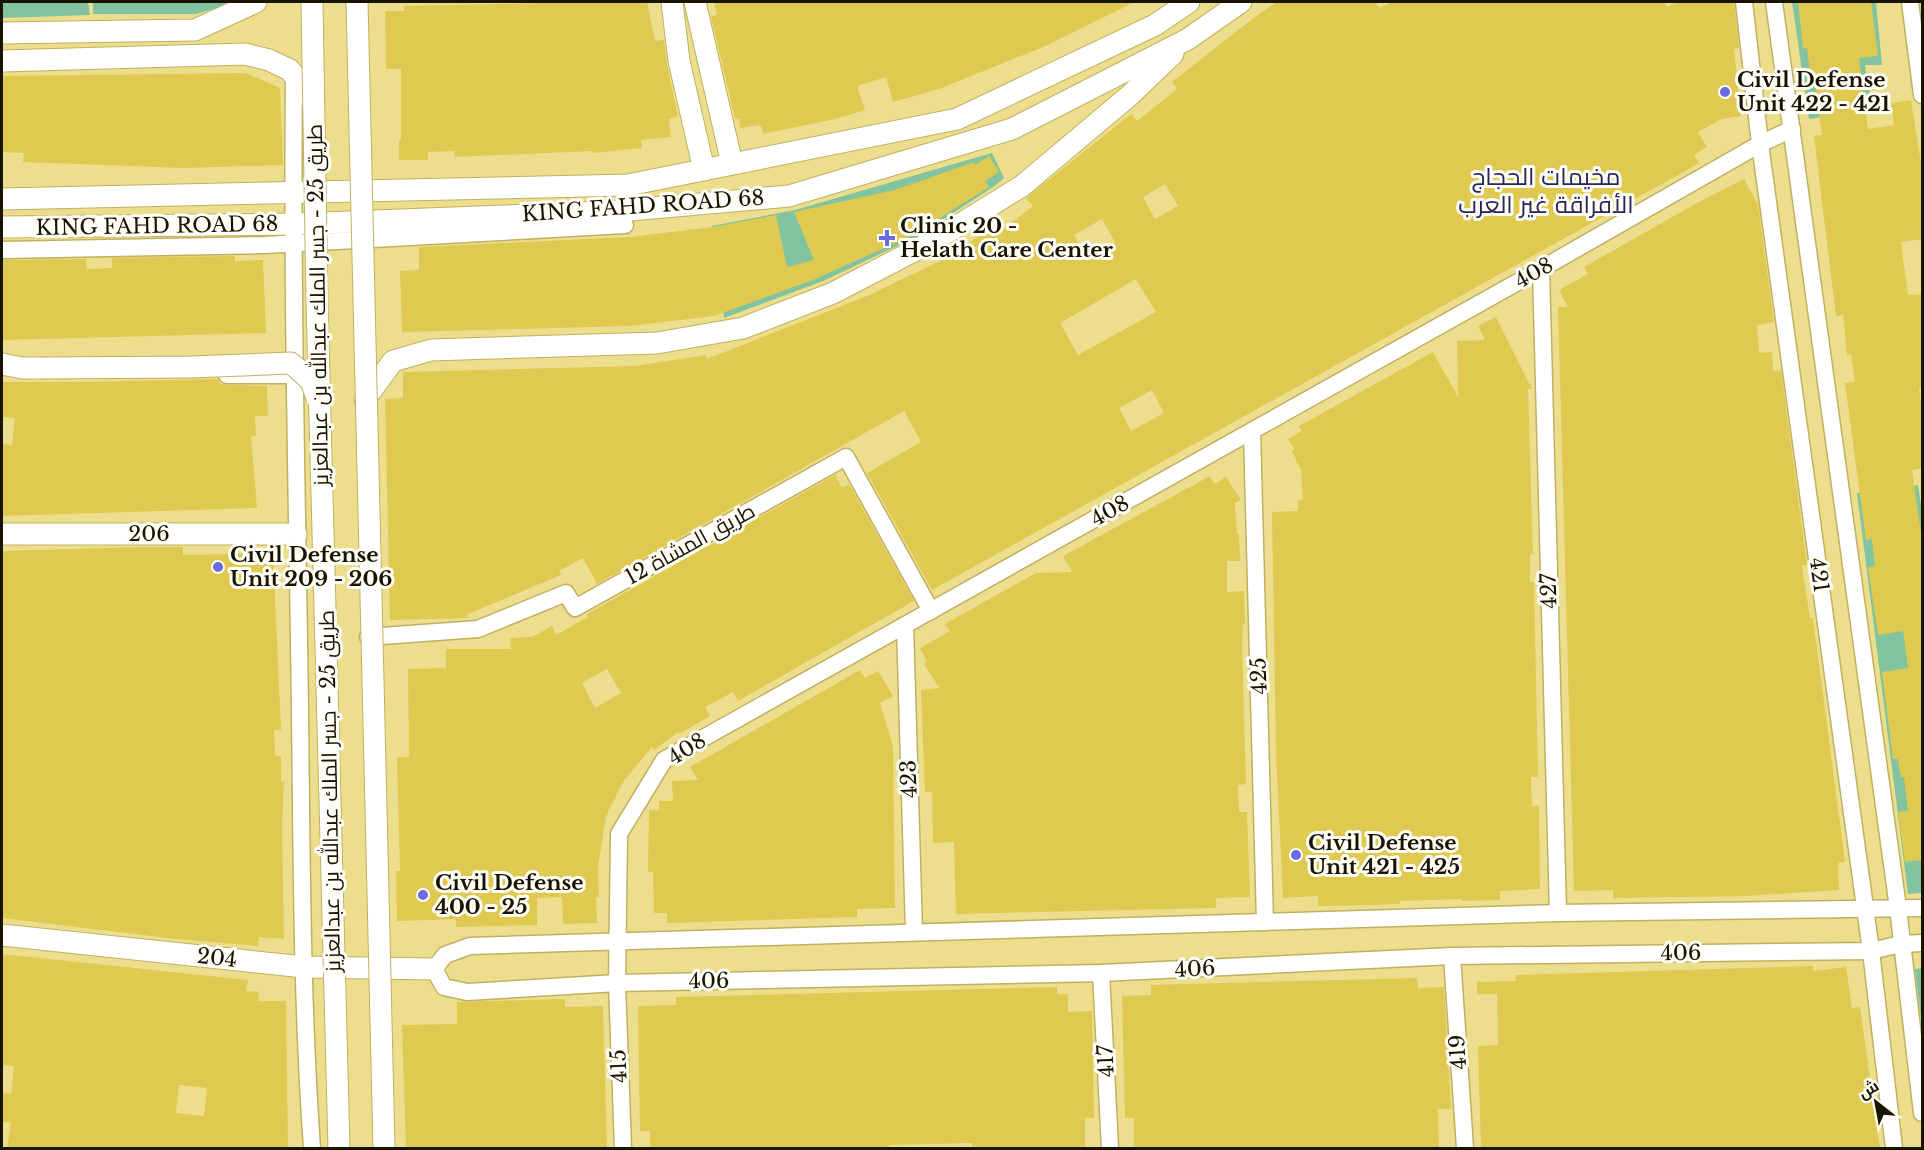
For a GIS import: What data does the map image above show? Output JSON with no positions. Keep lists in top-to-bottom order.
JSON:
{
  "streets": {
    "main road": [
      "KING FAHD ROAD 68",
      "طريق 25 - جسر الملك عبدالله بن عبدالعزيز",
      "206",
      "204"
    ],
    "street": [
      "408",
      "طريق المشاة 12",
      "421",
      "427",
      "425",
      "423",
      "406",
      "419",
      "417",
      "415"
    ]
  },
  "crossings": [
    ["408", "طريق المشاة 12"],
    ["408", "421"],
    ["408", "427"],
    ["408", "425"],
    ["408", "423"],
    ["408", "406"],
    ["408", "415"],
    ["421", "406"],
    ["427", "406"],
    ["425", "406"],
    ["423", "406"],
    ["406", "204"],
    ["406", "419"],
    ["406", "417"],
    ["406", "415"]
  ],
  "districts": ["مخيمات الحجاج الأفراقة غير العرب"],
  "places": {
    "other": [
      "Civil Defense Unit 422 - 421",
      "Civil Defense Unit 209 - 206",
      "Civil Defense Unit 421 - 425",
      "Civil Defense 400 - 25"
    ],
    "health": ["Clinic 20 - Helath Care Center"]
  },
  "north": "top left"
}
